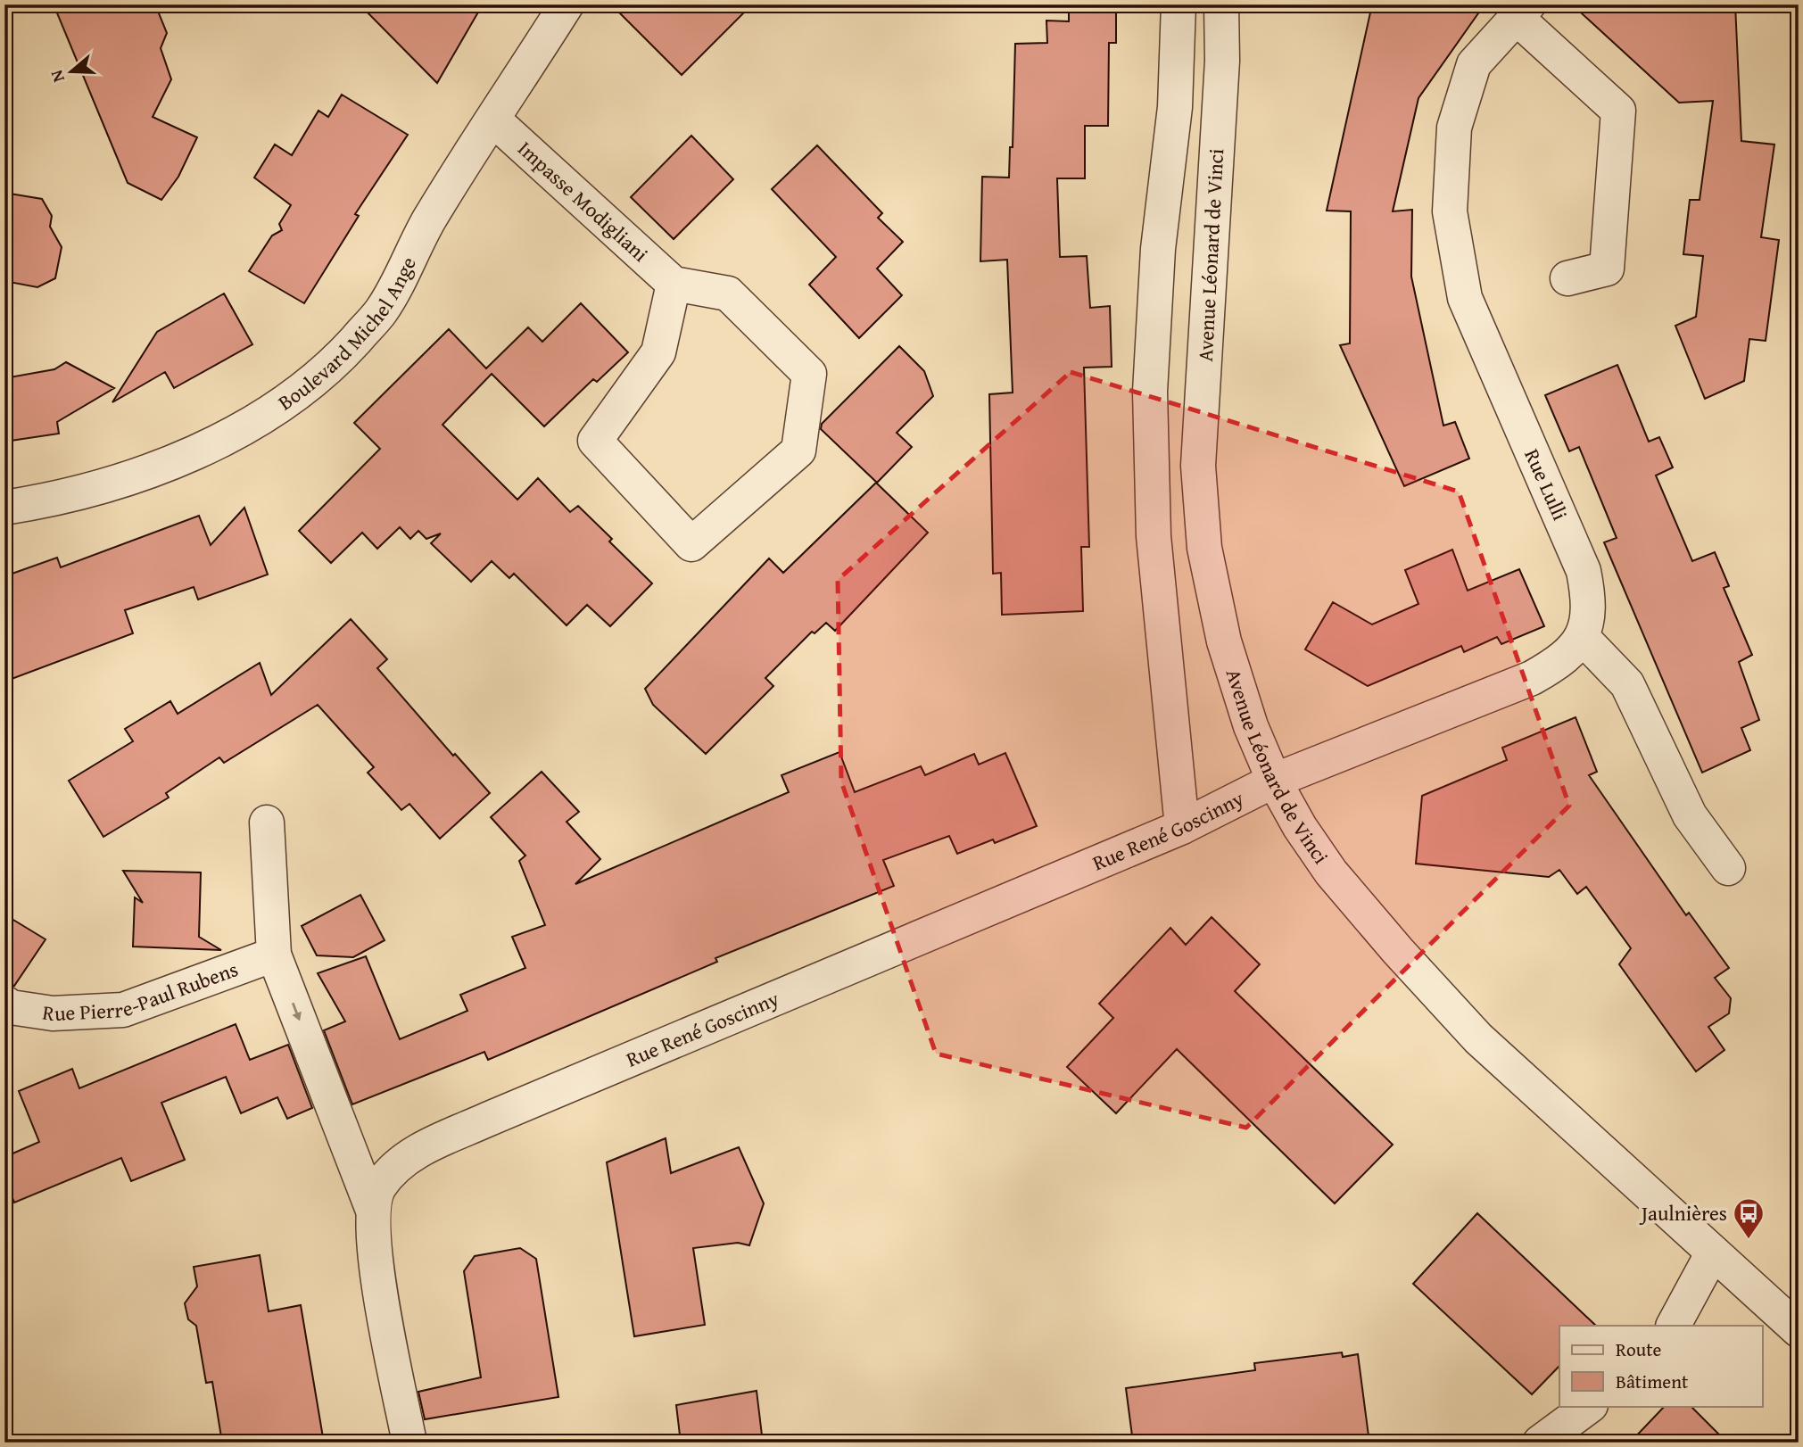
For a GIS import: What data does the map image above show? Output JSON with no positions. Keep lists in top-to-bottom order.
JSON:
{
  "streets": {
    "street": [
      "Impasse Modigliani",
      "Avenue Léonard de Vinci",
      "Boulevard Michel Ange",
      "Rue Lulli",
      "Rue René Goscinny",
      "Rue Pierre-Paul Rubens"
    ]
  },
  "crossings": [
    ["Impasse Modigliani", "Boulevard Michel Ange"],
    ["Avenue Léonard de Vinci", "Rue Lulli"],
    ["Avenue Léonard de Vinci", "Rue René Goscinny"],
    ["Rue Lulli", "Rue René Goscinny"]
  ],
  "places": {
    "bus stop": ["Jaulnières"]
  },
  "legend": ["Route", "Bâtiment"],
  "north": "left"
}
